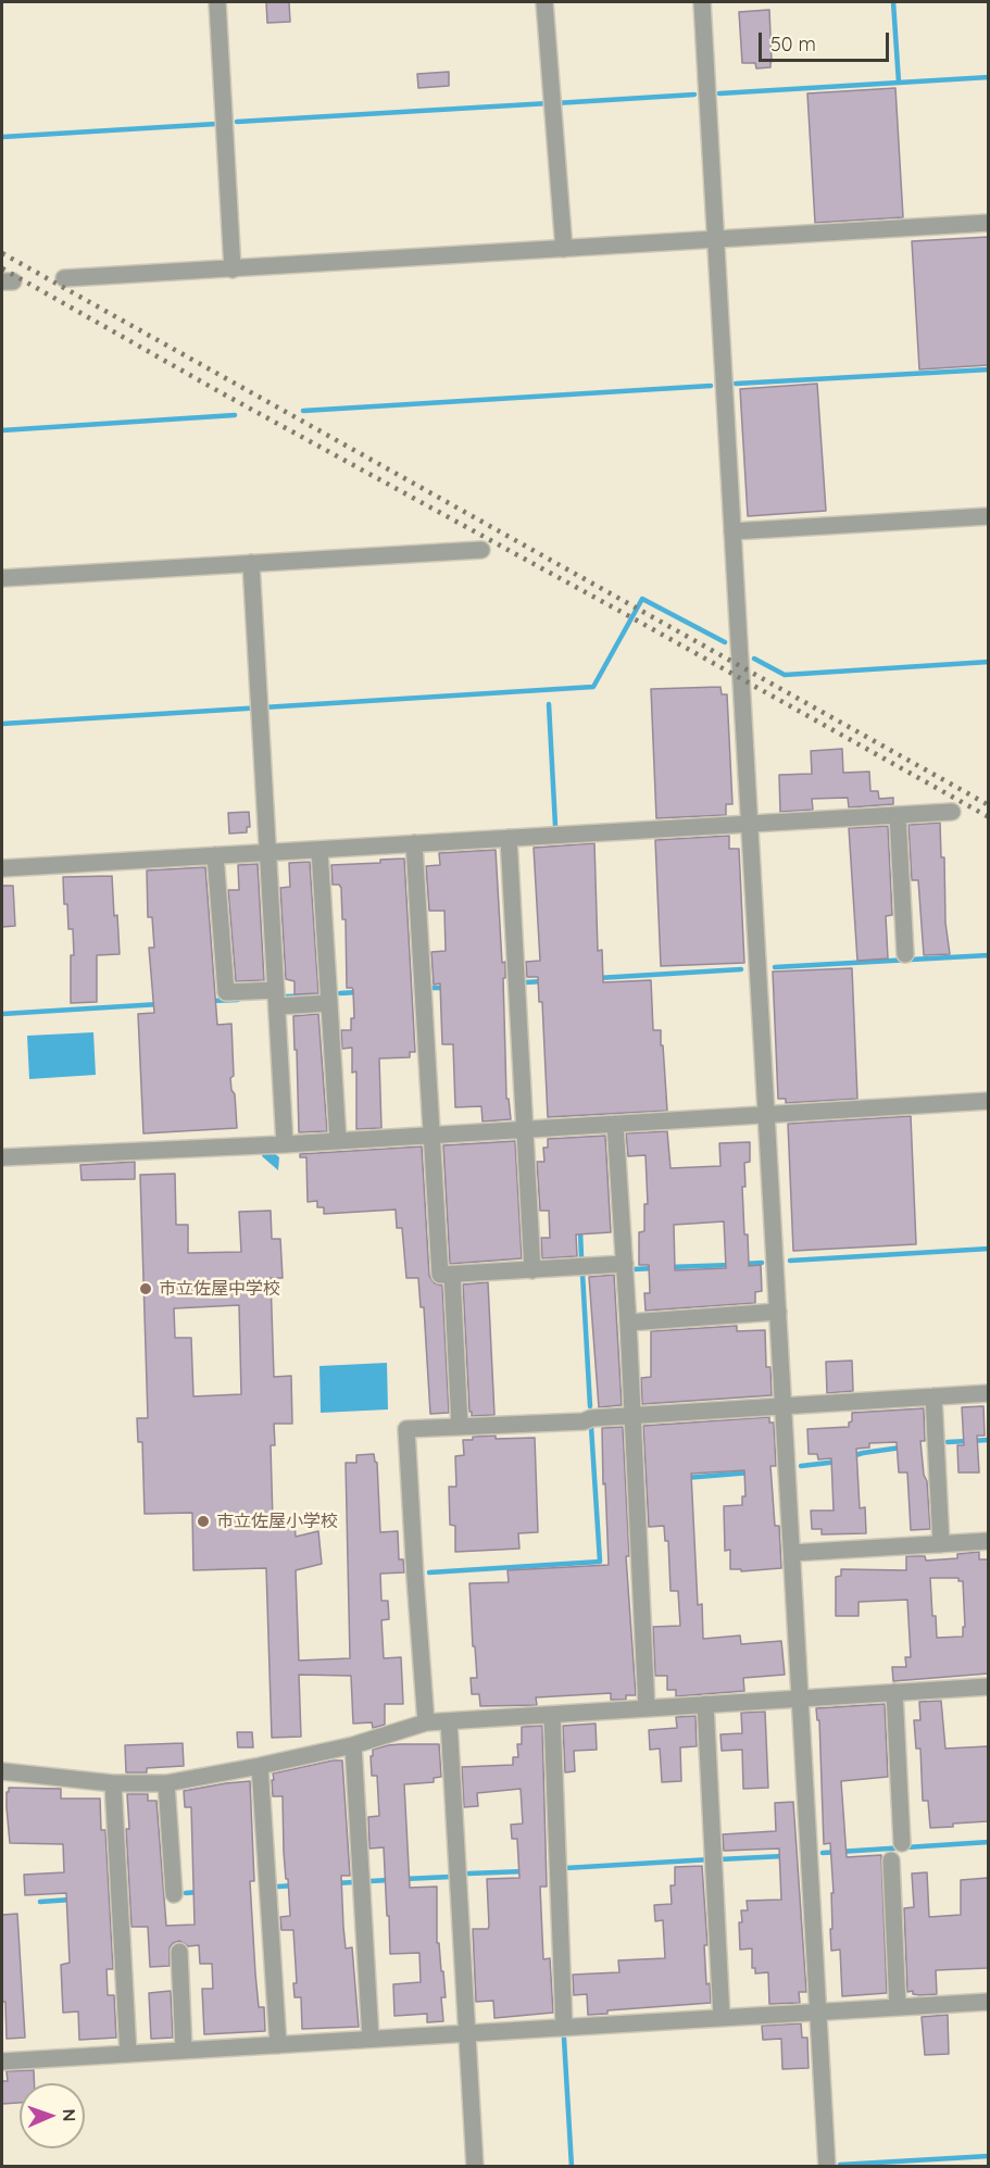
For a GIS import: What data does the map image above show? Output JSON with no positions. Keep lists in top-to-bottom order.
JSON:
{
  "places": ["市立佐屋中学校", "市立佐屋小学校"],
  "scale_bar": "50 m",
  "north": "right"
}
